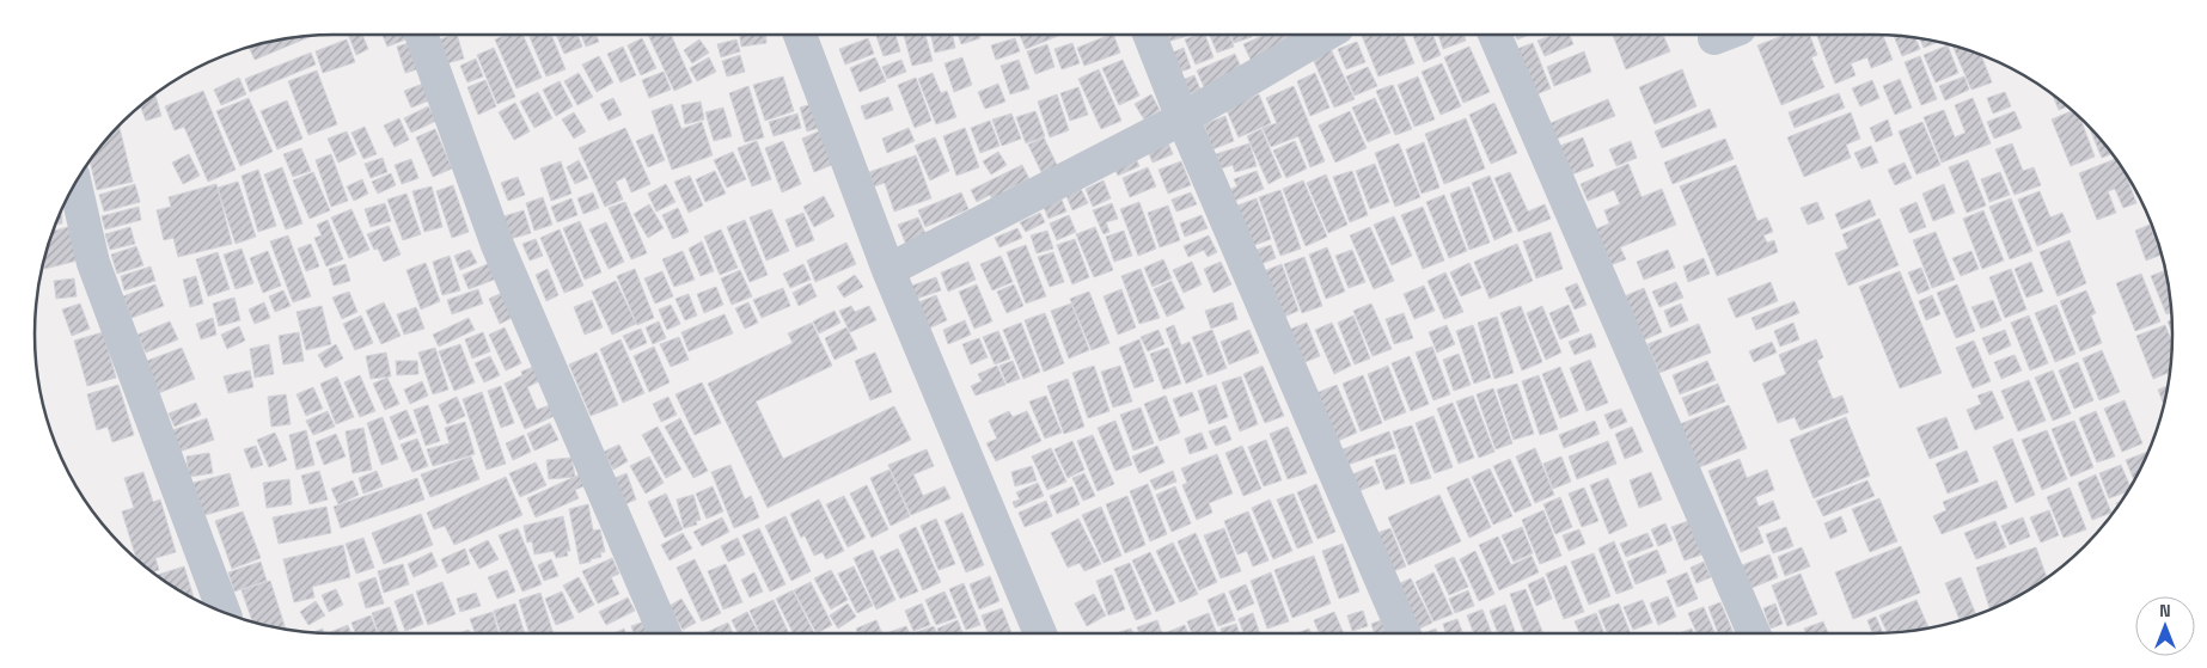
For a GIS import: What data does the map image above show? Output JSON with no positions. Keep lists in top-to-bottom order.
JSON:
{
  "north": "top"
}
